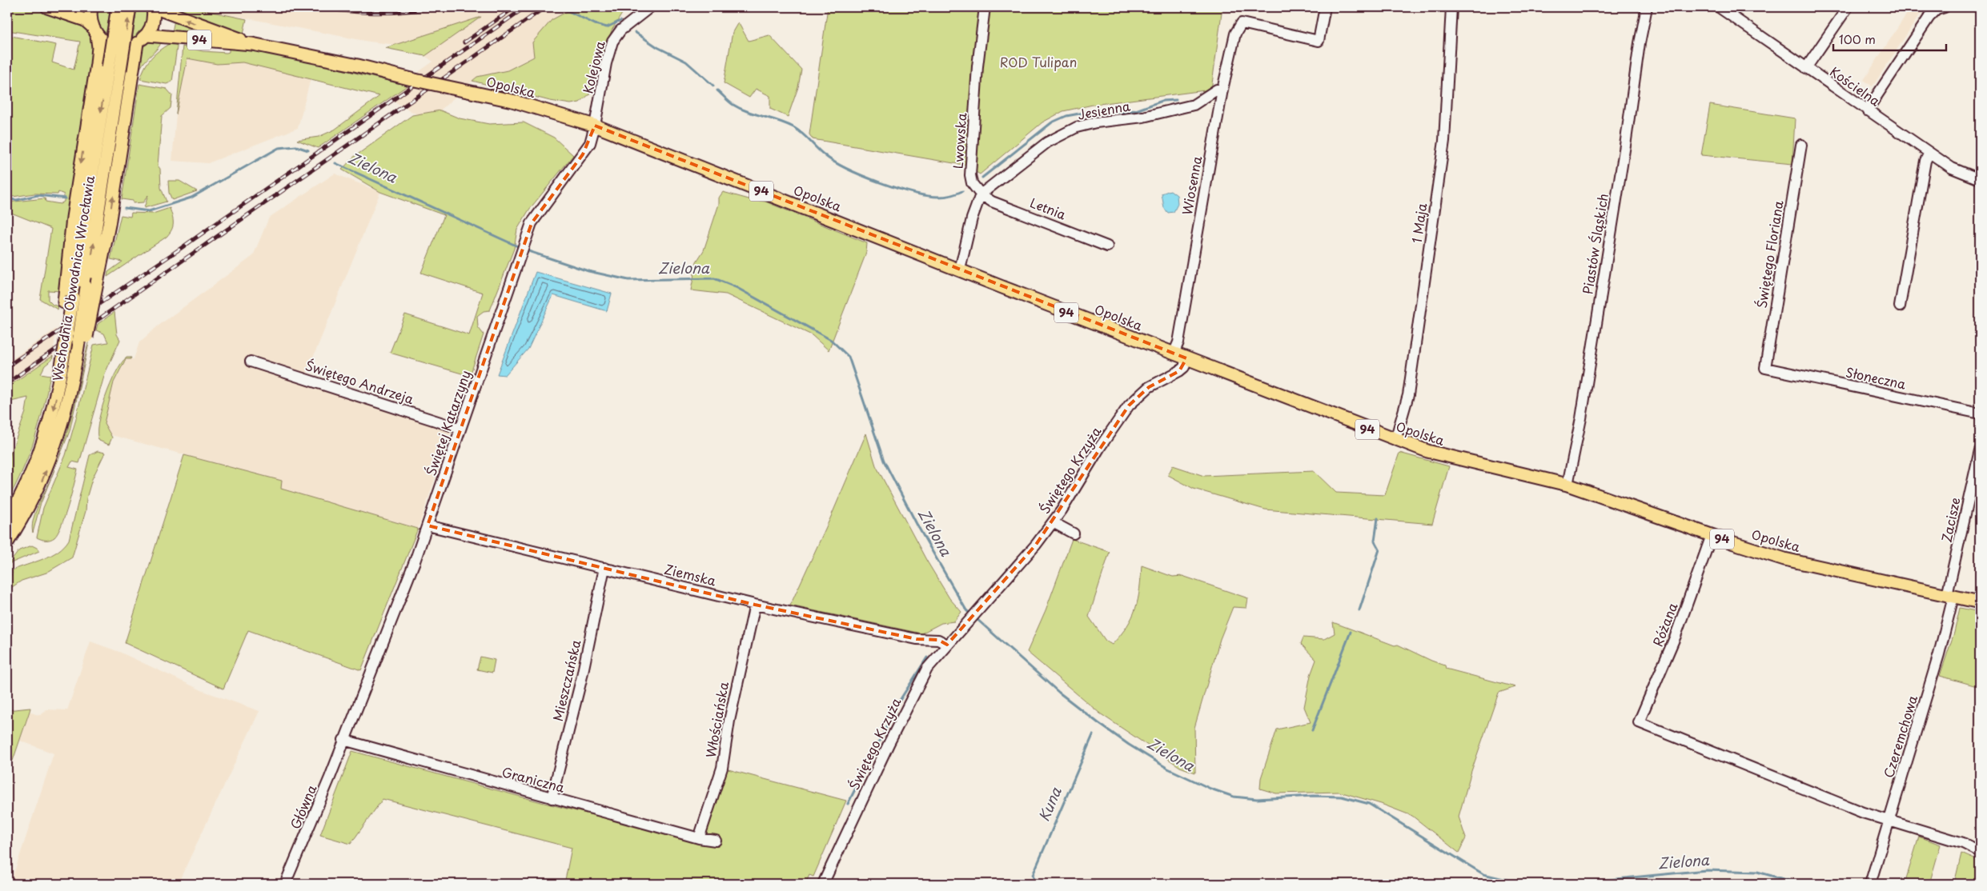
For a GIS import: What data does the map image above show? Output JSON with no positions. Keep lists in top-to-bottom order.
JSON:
{
  "streets": {
    "main road": ["94", "Opolska", "Wschodnia Obwodnica Wrocławia"],
    "street": [
      "Kolejowa",
      "Kościelna",
      "Jesienna",
      "Lwowska",
      "Wiosenna",
      "Letnia",
      "1 Maja",
      "Piastów Śląskich",
      "Świętego Floriana",
      "Słoneczna",
      "Świętego Andrzeja",
      "Świętej Katarzyny",
      "Świętego Krzyża",
      "Zacisze",
      "Ziemska",
      "Różana",
      "Mieszczańska",
      "Włościańska",
      "Czeremchowa",
      "Graniczna",
      "Główna"
    ]
  },
  "crossings": [
    ["94", "Opolska"],
    ["Kolejowa", "Opolska"],
    ["Kolejowa", "Świętej Katarzyny"],
    ["Opolska", "Wiosenna"],
    ["Opolska", "1 Maja"],
    ["Opolska", "Piastów Śląskich"],
    ["Opolska", "Świętej Katarzyny"],
    ["Opolska", "Świętego Krzyża"],
    ["Opolska", "Zacisze"],
    ["Opolska", "Różana"],
    ["Opolska", "Czeremchowa"],
    ["Jesienna", "Lwowska"],
    ["Jesienna", "Wiosenna"],
    ["Jesienna", "Letnia"],
    ["Lwowska", "Letnia"],
    ["Świętego Floriana", "Słoneczna"],
    ["Świętego Andrzeja", "Świętej Katarzyny"],
    ["Świętej Katarzyny", "Ziemska"],
    ["Świętej Katarzyny", "Graniczna"],
    ["Świętej Katarzyny", "Główna"],
    ["Świętego Krzyża", "Ziemska"],
    ["Zacisze", "Czeremchowa"],
    ["Ziemska", "Mieszczańska"],
    ["Ziemska", "Włościańska"],
    ["Różana", "Czeremchowa"],
    ["Mieszczańska", "Graniczna"],
    ["Włościańska", "Graniczna"],
    ["Graniczna", "Główna"]
  ],
  "water": ["Zielona", "Kuna"],
  "parks": ["ROD Tulipan"],
  "scale_bar": "100 m"
}
